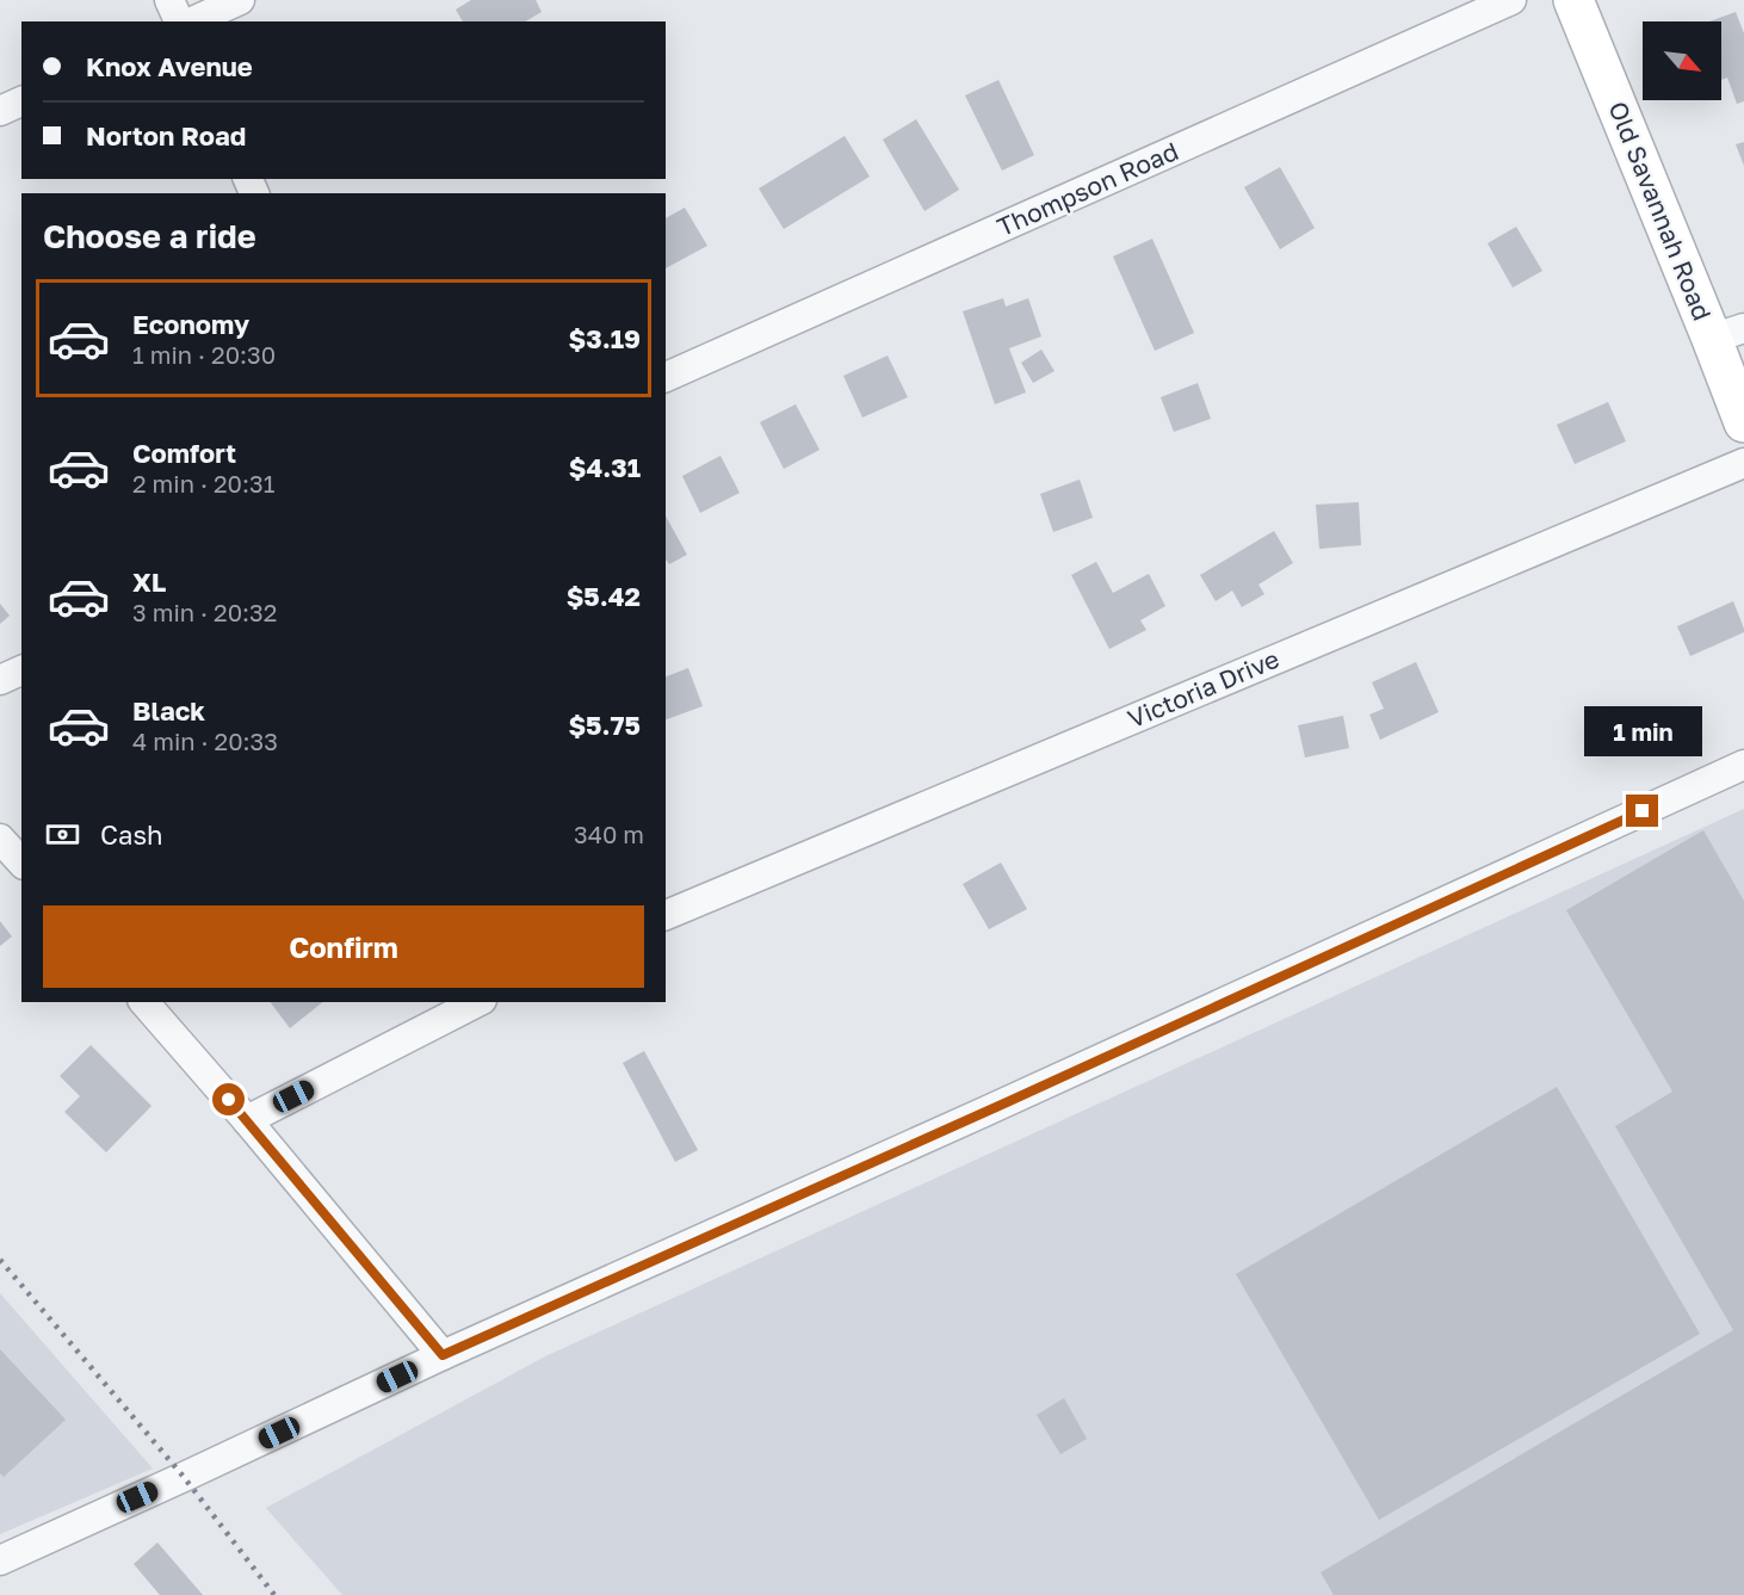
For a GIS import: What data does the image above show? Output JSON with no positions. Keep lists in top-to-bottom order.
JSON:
{
  "streets": {
    "main road": ["Old Savannah Road"],
    "street": ["Thompson Road", "Victoria Drive"]
  },
  "north": "bottom right",
  "page": {
    "banner": ["Knox Avenue", "Norton Road"],
    "heading": "Choose a ride",
    "list": [
      {
        "name": "Economy",
        "note": "1 min · 20:30",
        "value": "$3.19"
      },
      {
        "name": "Comfort",
        "note": "2 min · 20:31",
        "value": "$4.31"
      },
      {
        "name": "XL",
        "note": "3 min · 20:32",
        "value": "$5.42"
      },
      {
        "name": "Black",
        "note": "4 min · 20:33",
        "value": "$5.75"
      }
    ],
    "bubble": "1 min",
    "pay": ["Cash", "340 m"],
    "buttons": "Confirm"
  }
}
